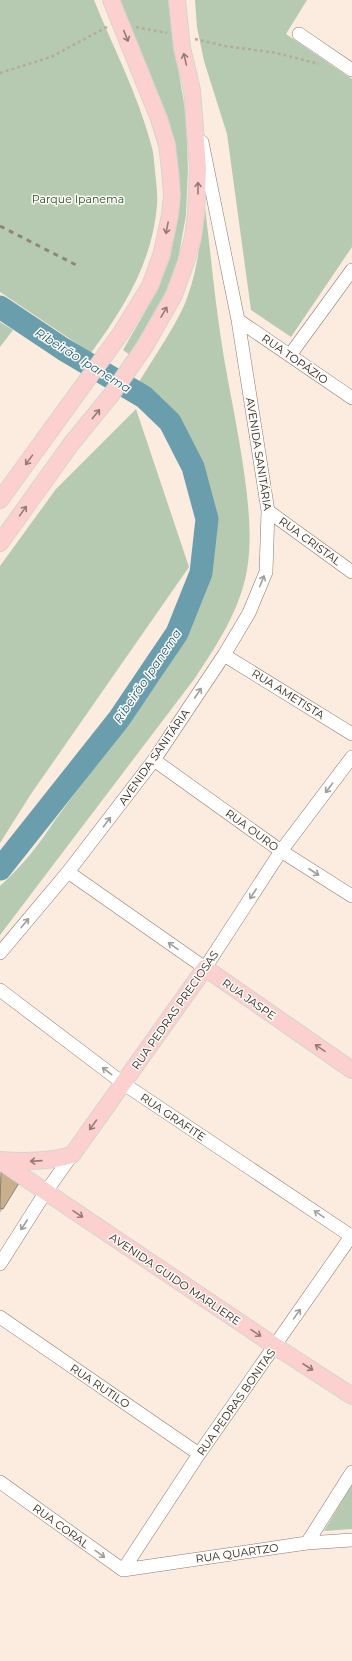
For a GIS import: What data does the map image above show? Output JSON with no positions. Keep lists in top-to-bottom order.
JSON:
{
  "streets": {
    "main road": ["RUA JASPE", "RUA PEDRAS PRECIOSAS", "AVENIDA GUIDO MARLIERE"],
    "street": [
      "RUA TOPÁZIO",
      "AVENIDA SANITÁRIA",
      "RUA CRISTAL",
      "RUA AMETISTA",
      "RUA OURO",
      "RUA GRAFITE",
      "RUA RUTILO",
      "RUA PEDRAS BONITAS",
      "RUA CORAL",
      "RUA QUARTZO"
    ]
  },
  "crossings": [
    ["RUA TOPÁZIO", "AVENIDA SANITÁRIA"],
    ["AVENIDA SANITÁRIA", "RUA CRISTAL"],
    ["AVENIDA SANITÁRIA", "RUA AMETISTA"],
    ["AVENIDA SANITÁRIA", "RUA OURO"],
    ["AVENIDA SANITÁRIA", "RUA JASPE"],
    ["RUA OURO", "RUA PEDRAS PRECIOSAS"],
    ["RUA JASPE", "RUA PEDRAS PRECIOSAS"],
    ["RUA PEDRAS PRECIOSAS", "RUA GRAFITE"],
    ["RUA PEDRAS PRECIOSAS", "AVENIDA GUIDO MARLIERE"],
    ["RUA GRAFITE", "RUA PEDRAS BONITAS"],
    ["AVENIDA GUIDO MARLIERE", "RUA PEDRAS BONITAS"],
    ["RUA RUTILO", "RUA PEDRAS BONITAS"],
    ["RUA PEDRAS BONITAS", "RUA CORAL"],
    ["RUA PEDRAS BONITAS", "RUA QUARTZO"],
    ["RUA CORAL", "RUA QUARTZO"]
  ],
  "one_way": [
    "AVENIDA SANITÁRIA",
    "RUA JASPE",
    "RUA PEDRAS PRECIOSAS",
    "RUA GRAFITE",
    "AVENIDA GUIDO MARLIERE",
    "RUA CORAL"
  ],
  "water": ["Ribeirão Ipanema"],
  "parks": ["Parque Ipanema"]
}
